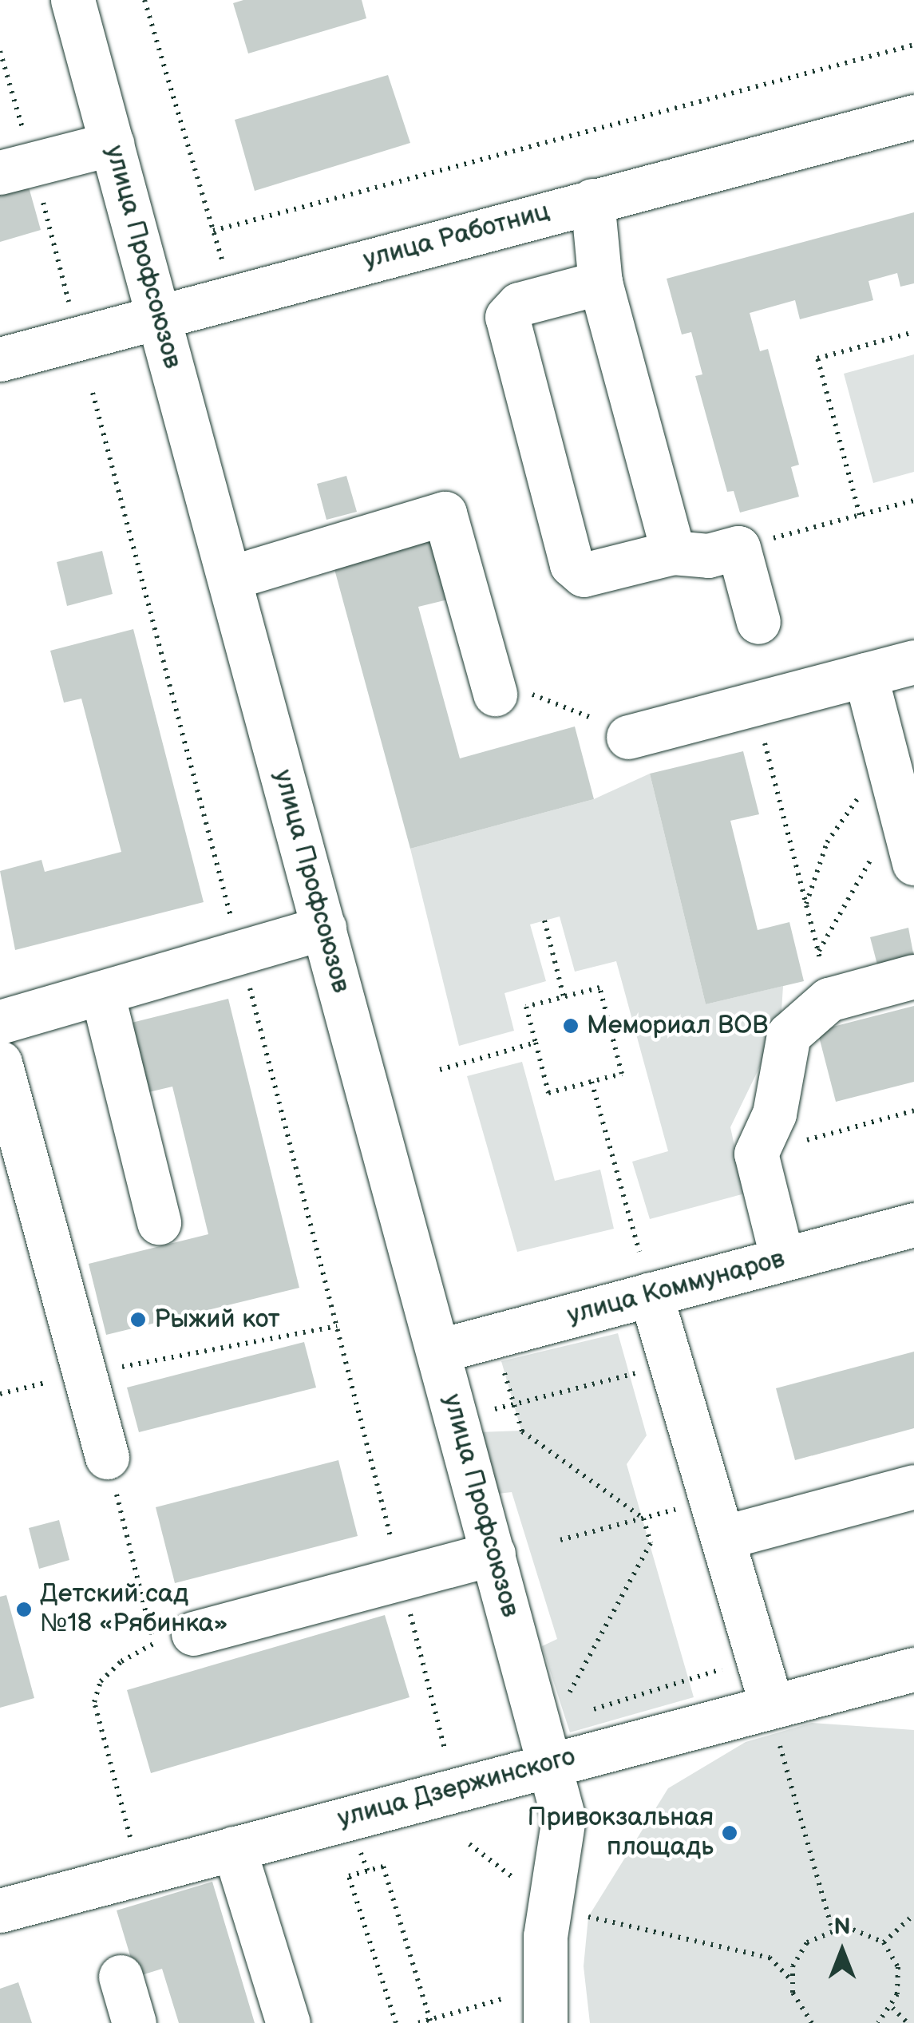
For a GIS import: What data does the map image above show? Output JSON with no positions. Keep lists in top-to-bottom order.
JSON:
{
  "streets": {
    "street": [
      "улица Работниц",
      "улица Профсоюзов",
      "улица Коммунаров",
      "улица Дзержинского"
    ]
  },
  "crossings": [
    ["улица Работниц", "улица Профсоюзов"],
    ["улица Профсоюзов", "улица Коммунаров"],
    ["улица Профсоюзов", "улица Дзержинского"]
  ],
  "places": [
    "Мемориал ВОВ",
    "Рыжий кот",
    "Детский сад №18 «Рябинка»",
    "Привокзальная площадь"
  ],
  "north": "top"
}
